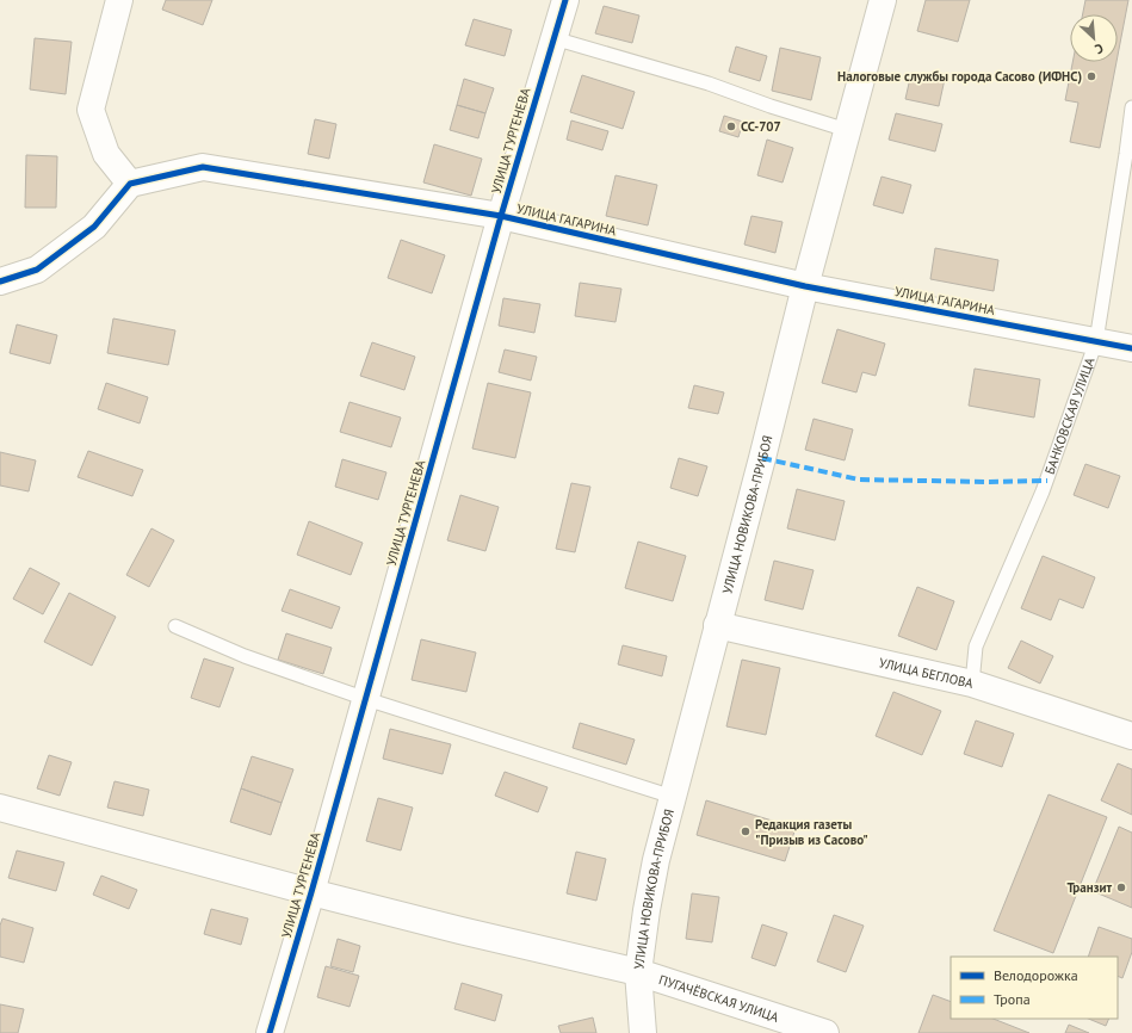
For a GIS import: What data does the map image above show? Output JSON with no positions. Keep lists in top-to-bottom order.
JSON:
{
  "streets": {
    "street": [
      "УЛИЦА ТУРГЕНЕВА",
      "УЛИЦА ГАГАРИНА",
      "УЛИЦА НОВИКОВА-ПРИБОЯ",
      "УЛИЦА БЕГЛОВА",
      "ПУГАЧЁВСКАЯ УЛИЦА"
    ],
    "lane": ["БАНКОВСКАЯ УЛИЦА"]
  },
  "crossings": [
    ["УЛИЦА ТУРГЕНЕВА", "УЛИЦА ГАГАРИНА"],
    ["УЛИЦА ТУРГЕНЕВА", "ПУГАЧЁВСКАЯ УЛИЦА"],
    ["УЛИЦА ГАГАРИНА", "БАНКОВСКАЯ УЛИЦА"],
    ["УЛИЦА ГАГАРИНА", "УЛИЦА НОВИКОВА-ПРИБОЯ"],
    ["БАНКОВСКАЯ УЛИЦА", "УЛИЦА БЕГЛОВА"],
    ["УЛИЦА НОВИКОВА-ПРИБОЯ", "УЛИЦА БЕГЛОВА"],
    ["УЛИЦА НОВИКОВА-ПРИБОЯ", "ПУГАЧЁВСКАЯ УЛИЦА"]
  ],
  "places": [
    "Налоговые службы города Сасово (ИФНС)",
    "СС-707",
    "Редакция газеты \"Призыв из Сасово\"",
    "Транзит"
  ],
  "legend": ["Велодорожка", "Тропа"],
  "north": "bottom right"
}
